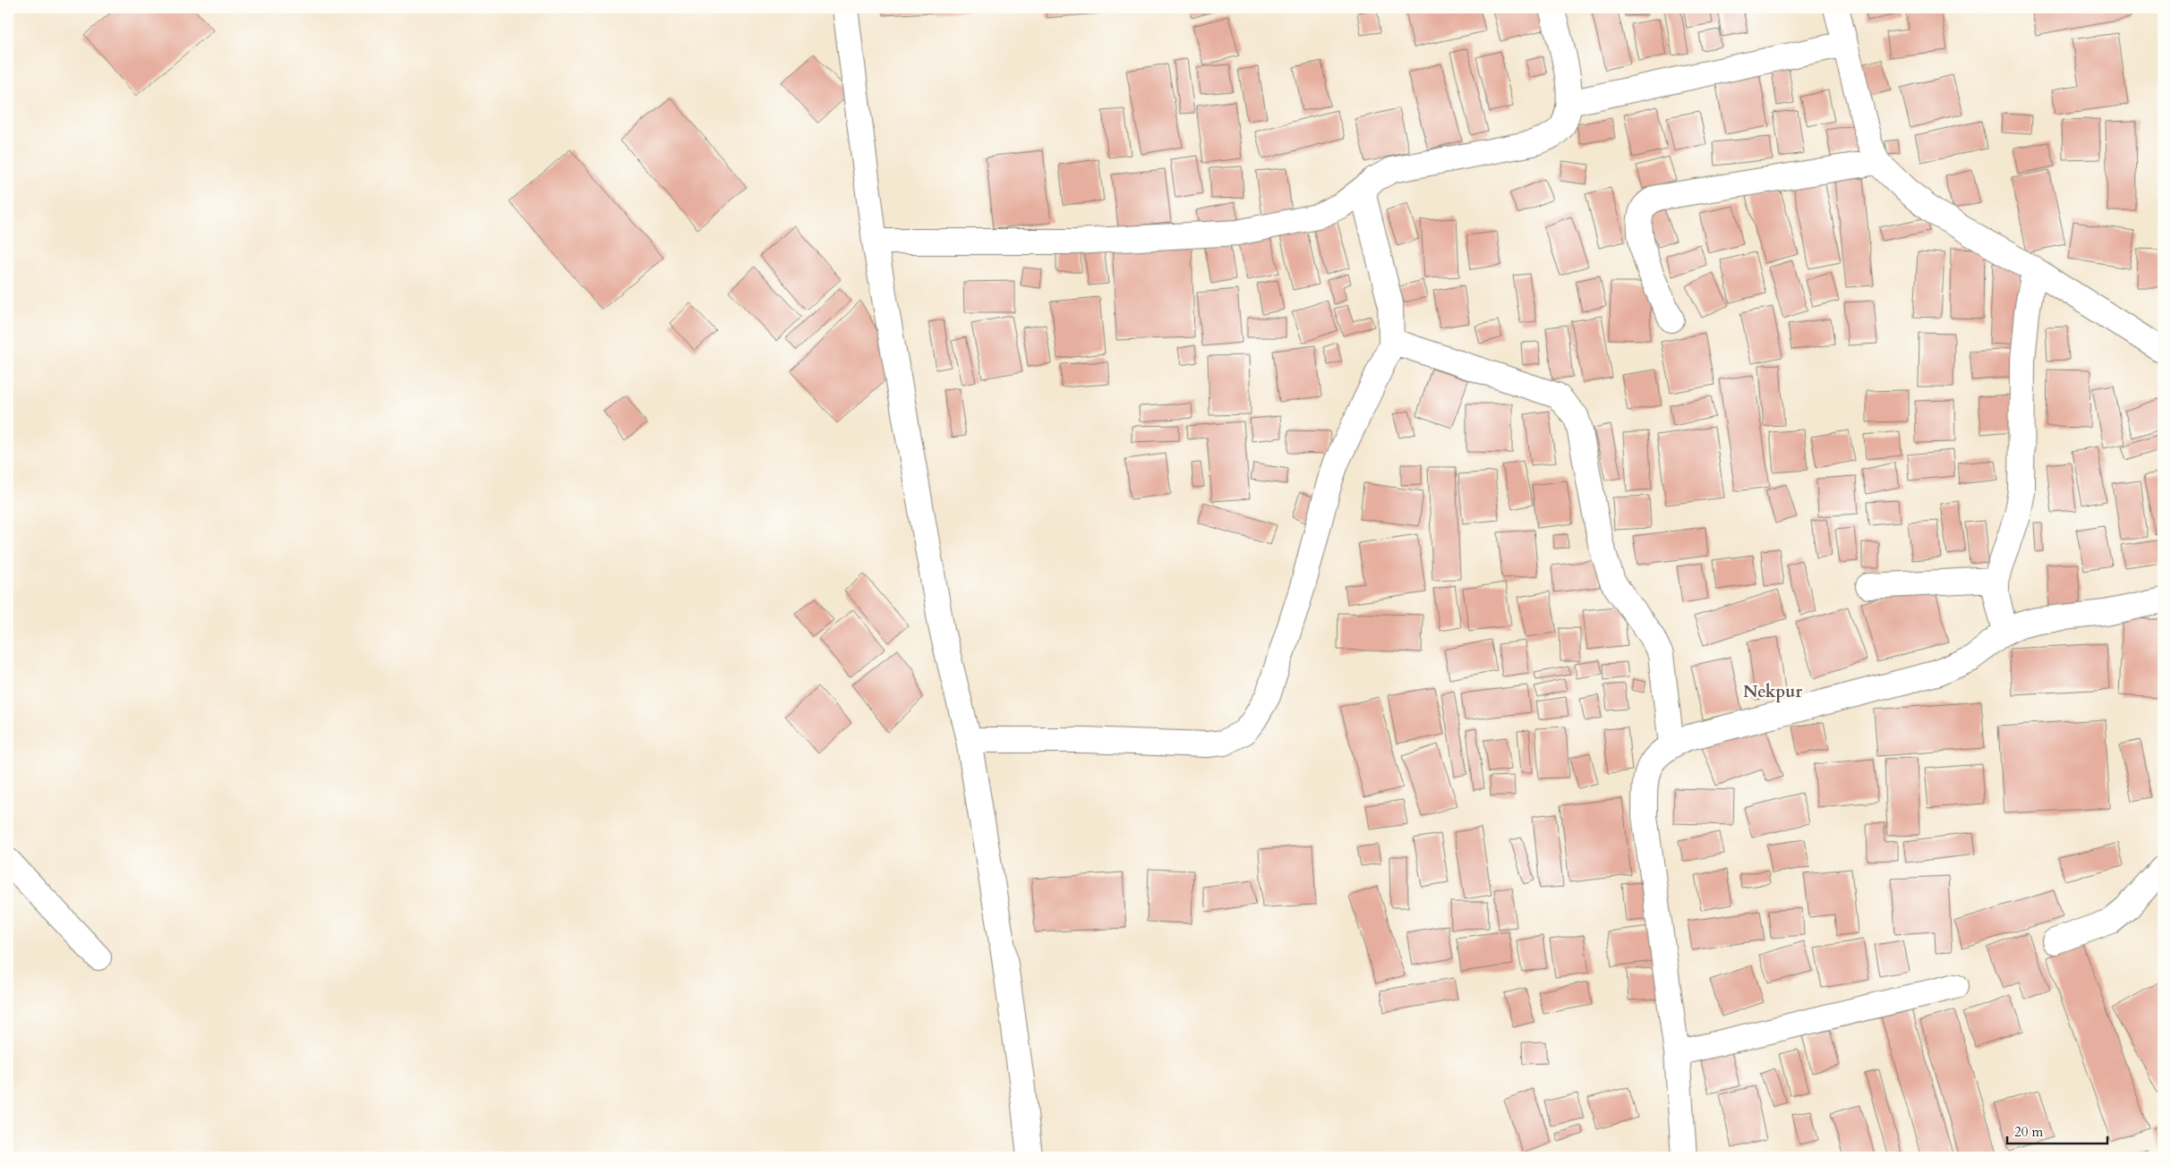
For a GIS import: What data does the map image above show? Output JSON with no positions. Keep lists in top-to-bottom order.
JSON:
{
  "districts": ["Nekpur"],
  "scale_bar": "20 m"
}
